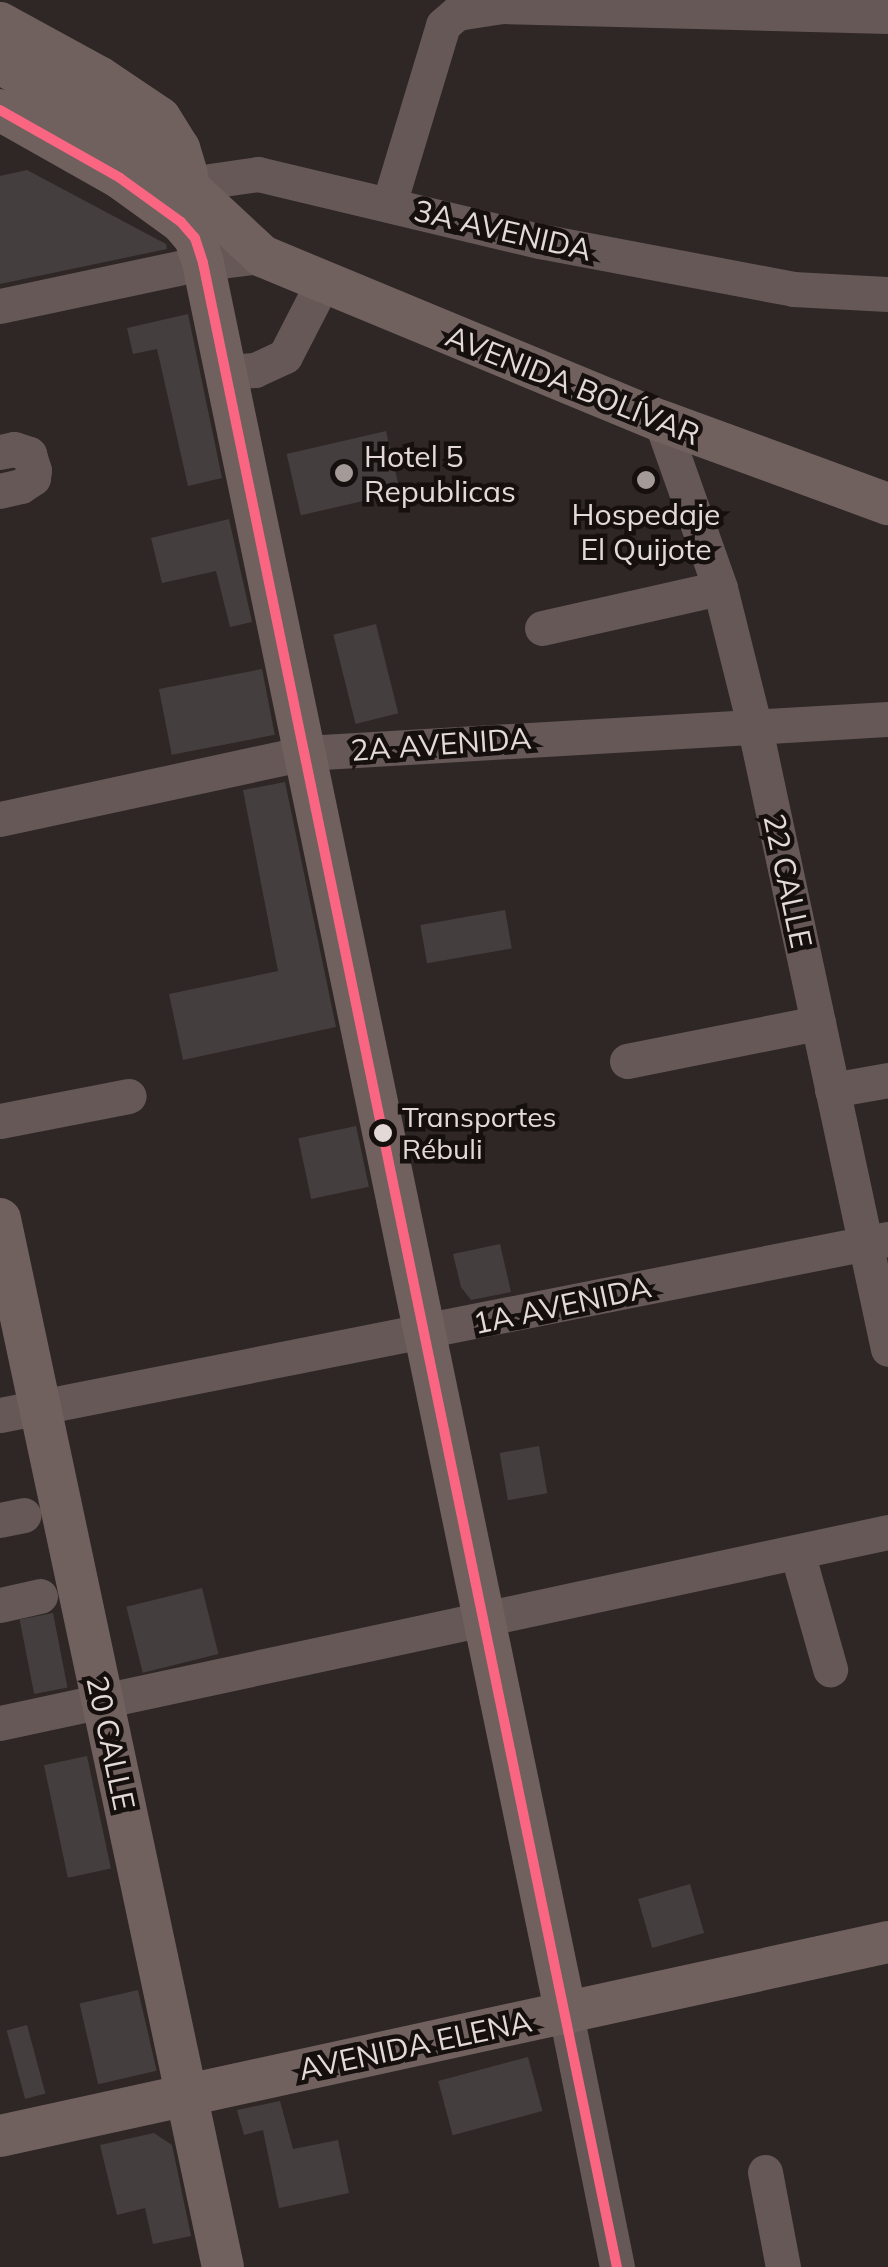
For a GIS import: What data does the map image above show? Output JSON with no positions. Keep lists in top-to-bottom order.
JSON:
{
  "streets": {
    "main road": ["AVENIDA BOLÍVAR", "20 CALLE", "AVENIDA ELENA"],
    "street": [
      "3A AVENIDA",
      "2A AVENIDA",
      "22 CALLE",
      "1A AVENIDA"
    ]
  },
  "crossings": [
    ["3A AVENIDA", "AVENIDA BOLÍVAR"],
    ["AVENIDA BOLÍVAR", "22 CALLE"],
    ["2A AVENIDA", "22 CALLE"],
    ["22 CALLE", "1A AVENIDA"],
    ["1A AVENIDA", "20 CALLE"],
    ["20 CALLE", "AVENIDA ELENA"]
  ],
  "places": ["Hotel 5 Republicas", "Hospedaje El Quijote", "Transportes Rébuli"]
}
